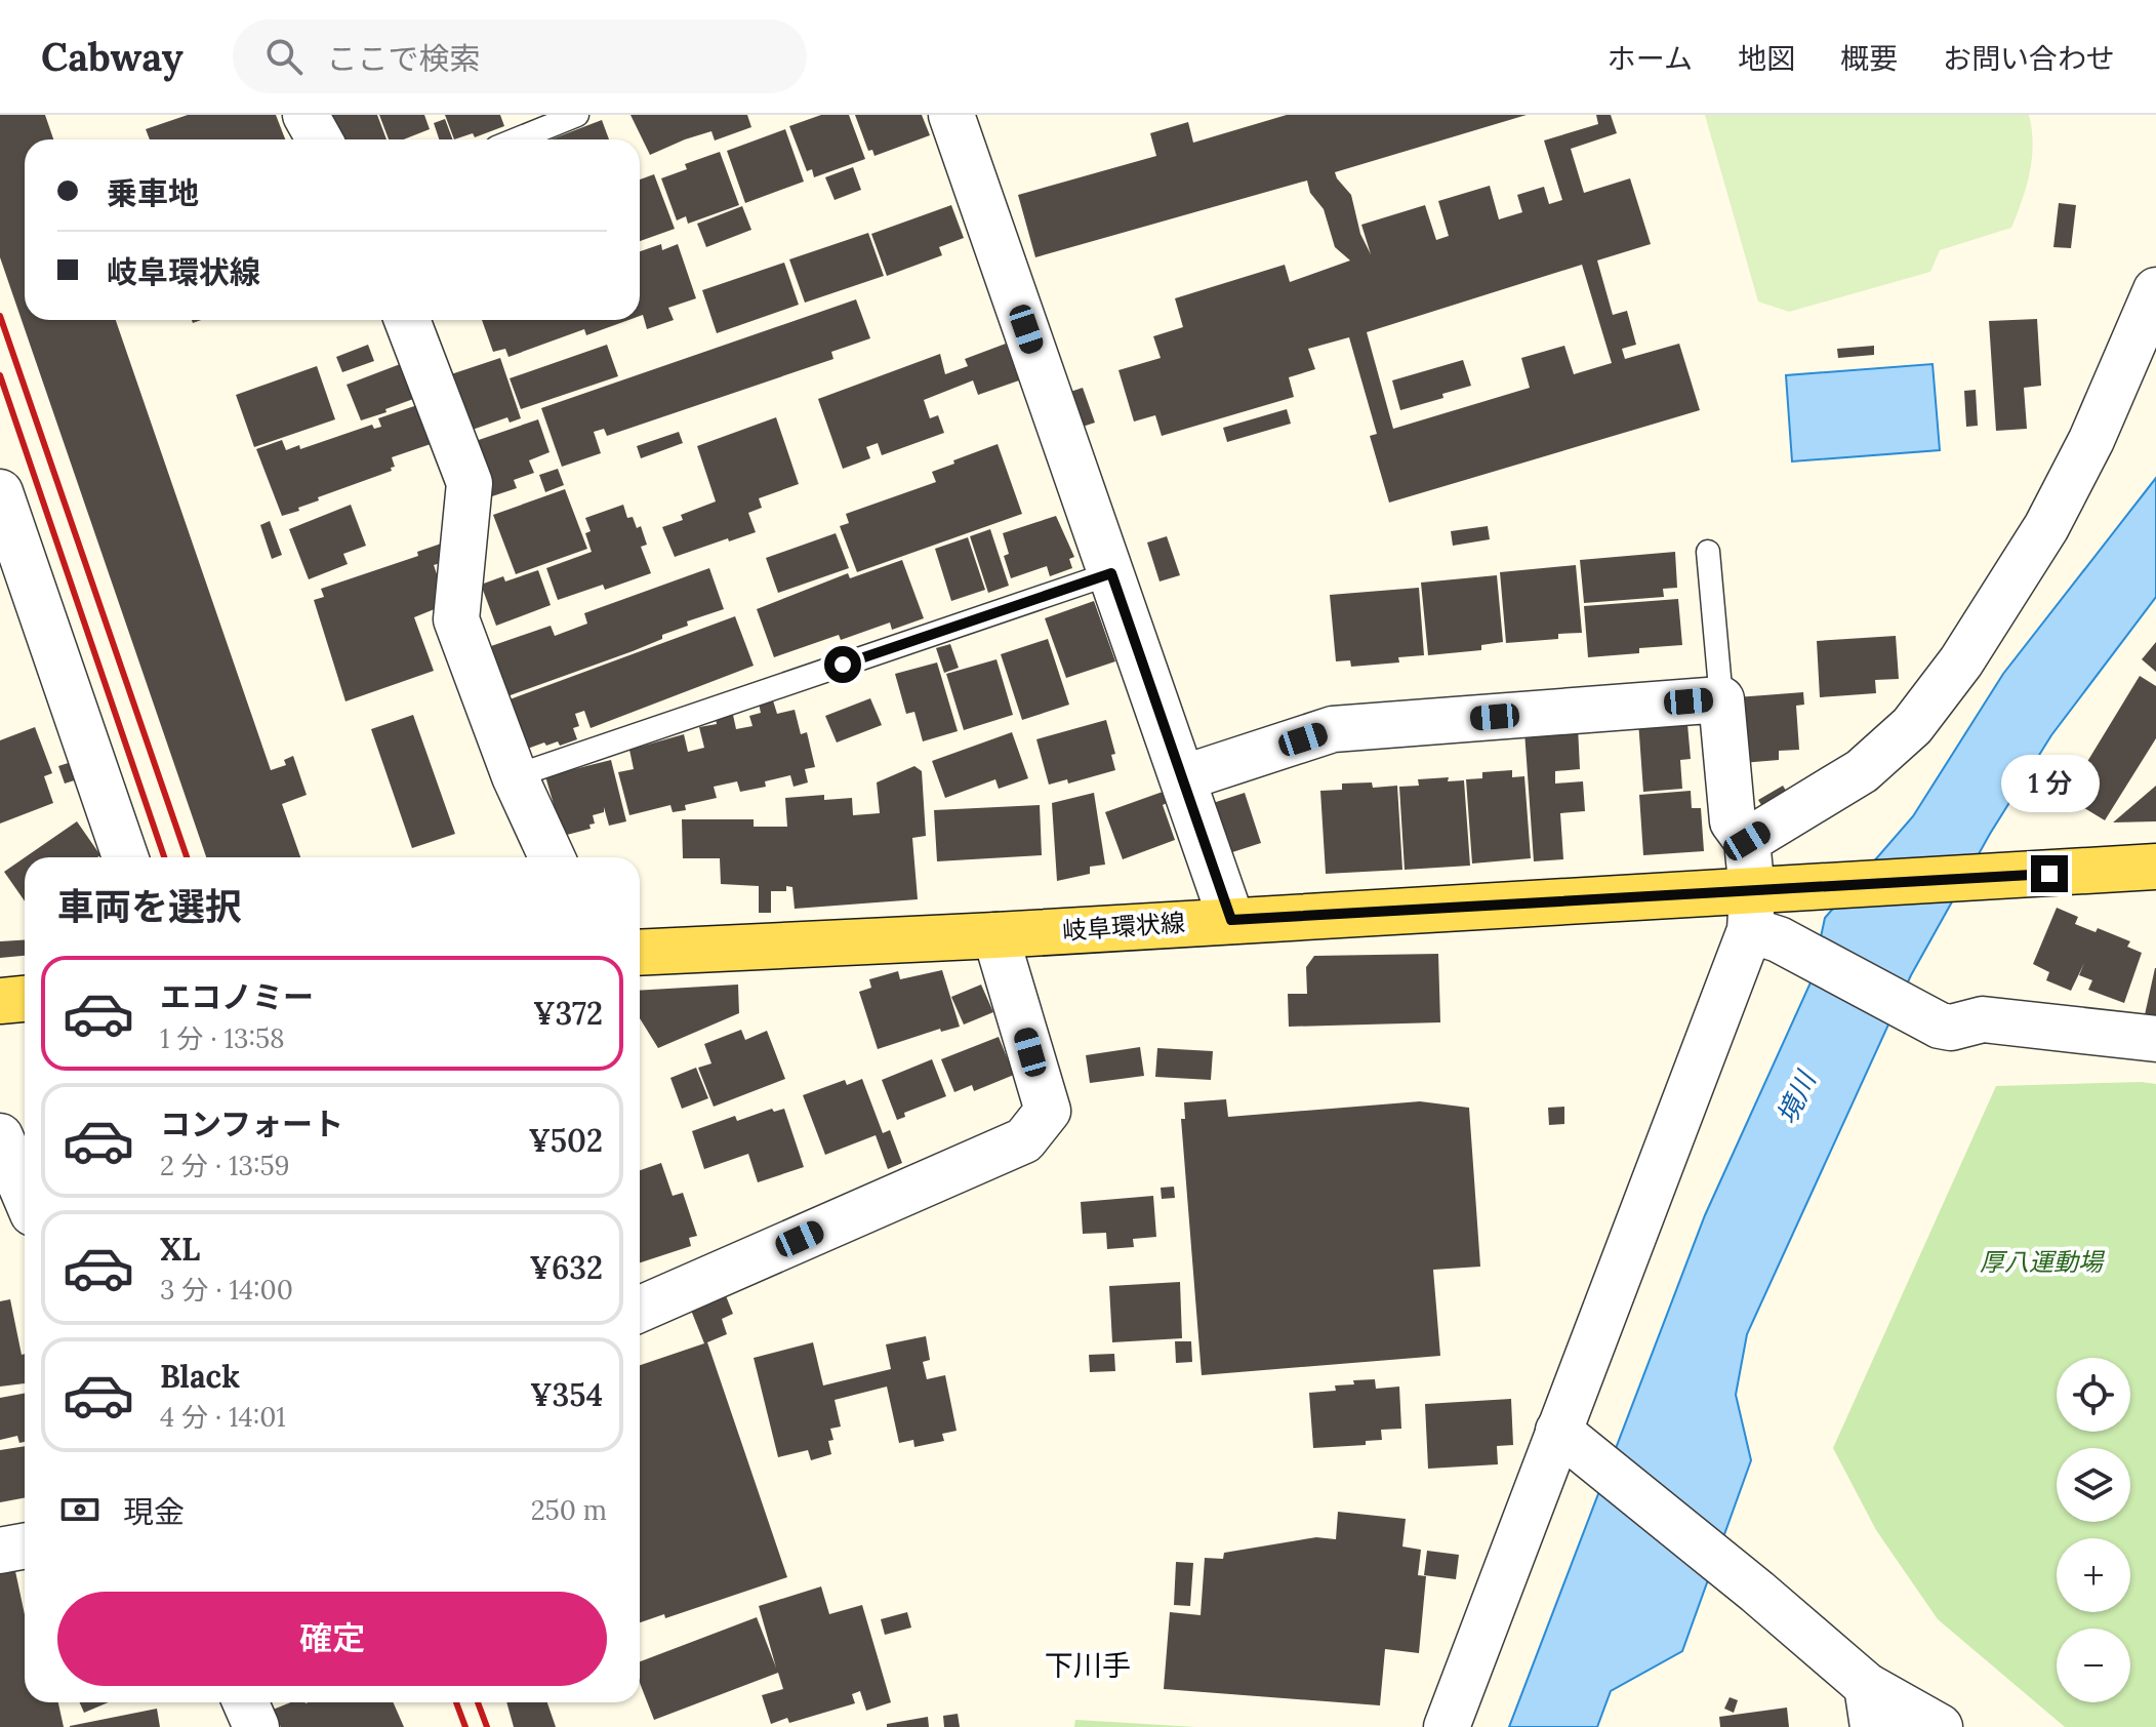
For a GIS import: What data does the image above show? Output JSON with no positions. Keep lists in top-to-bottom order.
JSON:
{
  "streets": {
    "main road": ["岐阜環状線"]
  },
  "districts": ["下川手"],
  "water": ["境川"],
  "parks": ["厚八運動場"],
  "page": {
    "header": "Cabway",
    "search": "ここで検索",
    "nav": [
      "ホーム",
      "地図",
      "概要",
      "お問い合わせ"
    ],
    "banner": ["乗車地", "岐阜環状線"],
    "bubble": "1 分",
    "heading": "車両を選択",
    "list": [
      {
        "name": "エコノミー",
        "note": "1 分 · 13:58",
        "value": "¥372"
      },
      {
        "name": "コンフォート",
        "note": "2 分 · 13:59",
        "value": "¥502"
      },
      {
        "name": "XL",
        "note": "3 分 · 14:00",
        "value": "¥632"
      },
      {
        "name": "Black",
        "note": "4 分 · 14:01",
        "value": "¥354"
      }
    ],
    "map_buttons": ["+", "−"],
    "pay": ["現金", "250 m"],
    "buttons": "確定"
  }
}
